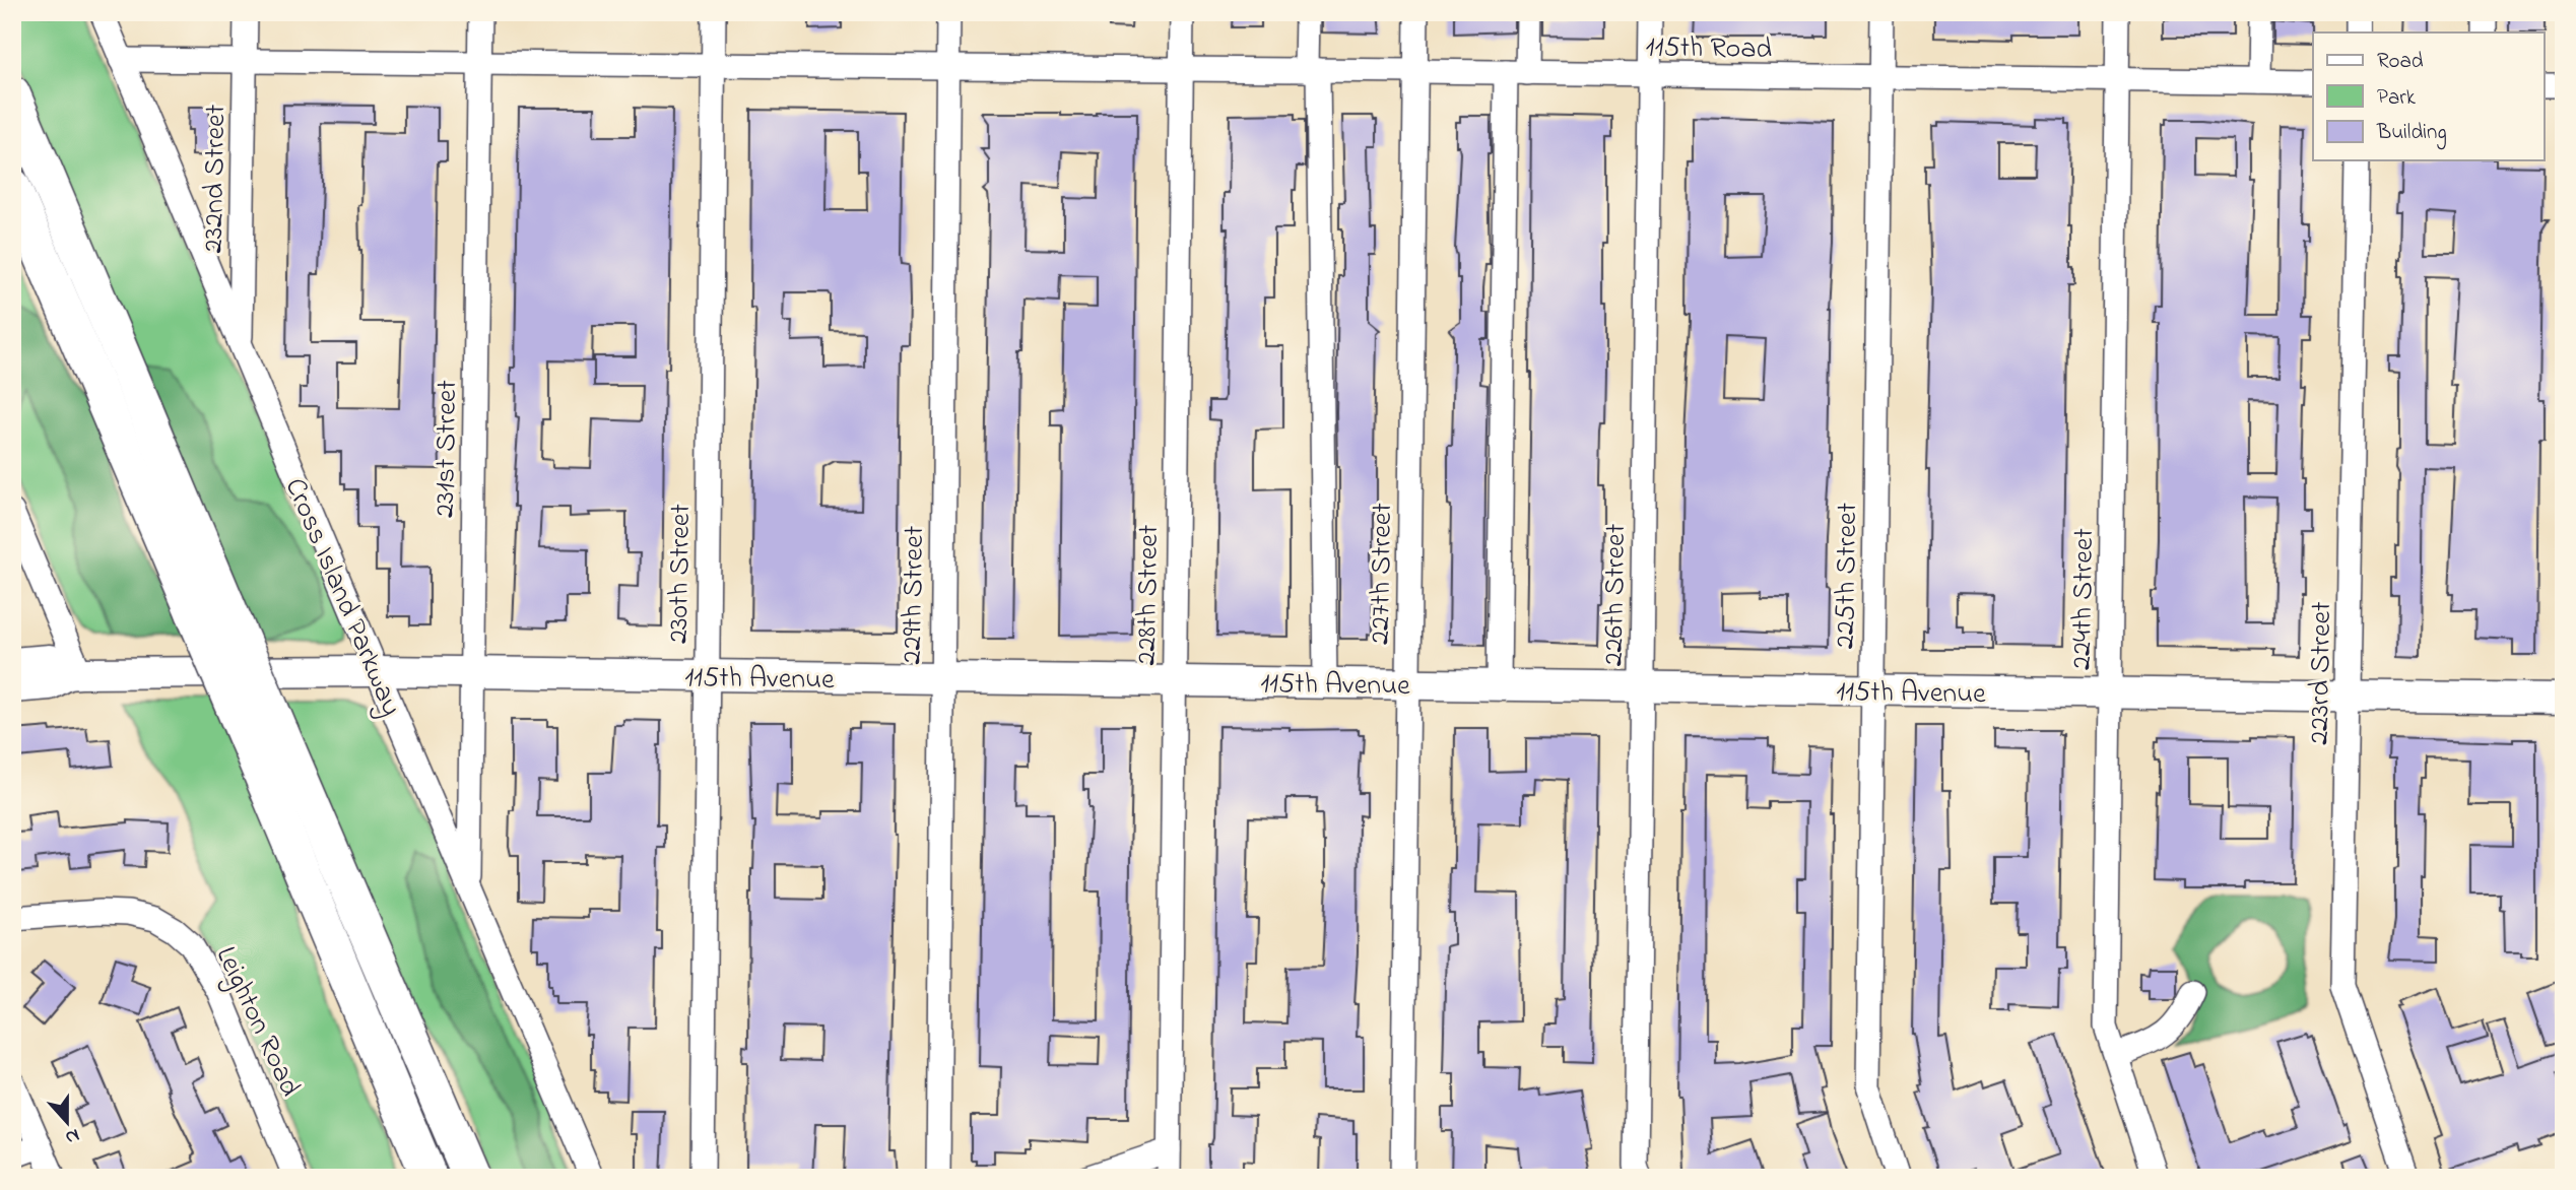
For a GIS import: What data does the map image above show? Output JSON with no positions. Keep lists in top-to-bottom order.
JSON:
{
  "streets": {
    "main road": ["115th Avenue"],
    "street": [
      "115th Road",
      "232nd Street",
      "231st Street",
      "230th Street",
      "227th Street",
      "225th Street",
      "229th Street",
      "228th Street",
      "226th Street",
      "Cross Island Parkway",
      "224th Street",
      "223rd Street",
      "Leighton Road"
    ]
  },
  "crossings": [
    ["115th Road", "232nd Street"],
    ["115th Road", "231st Street"],
    ["115th Road", "230th Street"],
    ["115th Road", "227th Street"],
    ["115th Road", "225th Street"],
    ["115th Road", "229th Street"],
    ["115th Road", "228th Street"],
    ["115th Road", "226th Street"],
    ["115th Road", "Cross Island Parkway"],
    ["115th Road", "224th Street"],
    ["232nd Street", "Cross Island Parkway"],
    ["231st Street", "Cross Island Parkway"],
    ["231st Street", "115th Avenue"],
    ["230th Street", "115th Avenue"],
    ["227th Street", "115th Avenue"],
    ["225th Street", "115th Avenue"],
    ["229th Street", "115th Avenue"],
    ["228th Street", "115th Avenue"],
    ["226th Street", "115th Avenue"],
    ["Cross Island Parkway", "115th Avenue"],
    ["224th Street", "115th Avenue"],
    ["223rd Street", "115th Avenue"]
  ],
  "legend": ["Road", "Park", "Building"],
  "north": "bottom"
}
